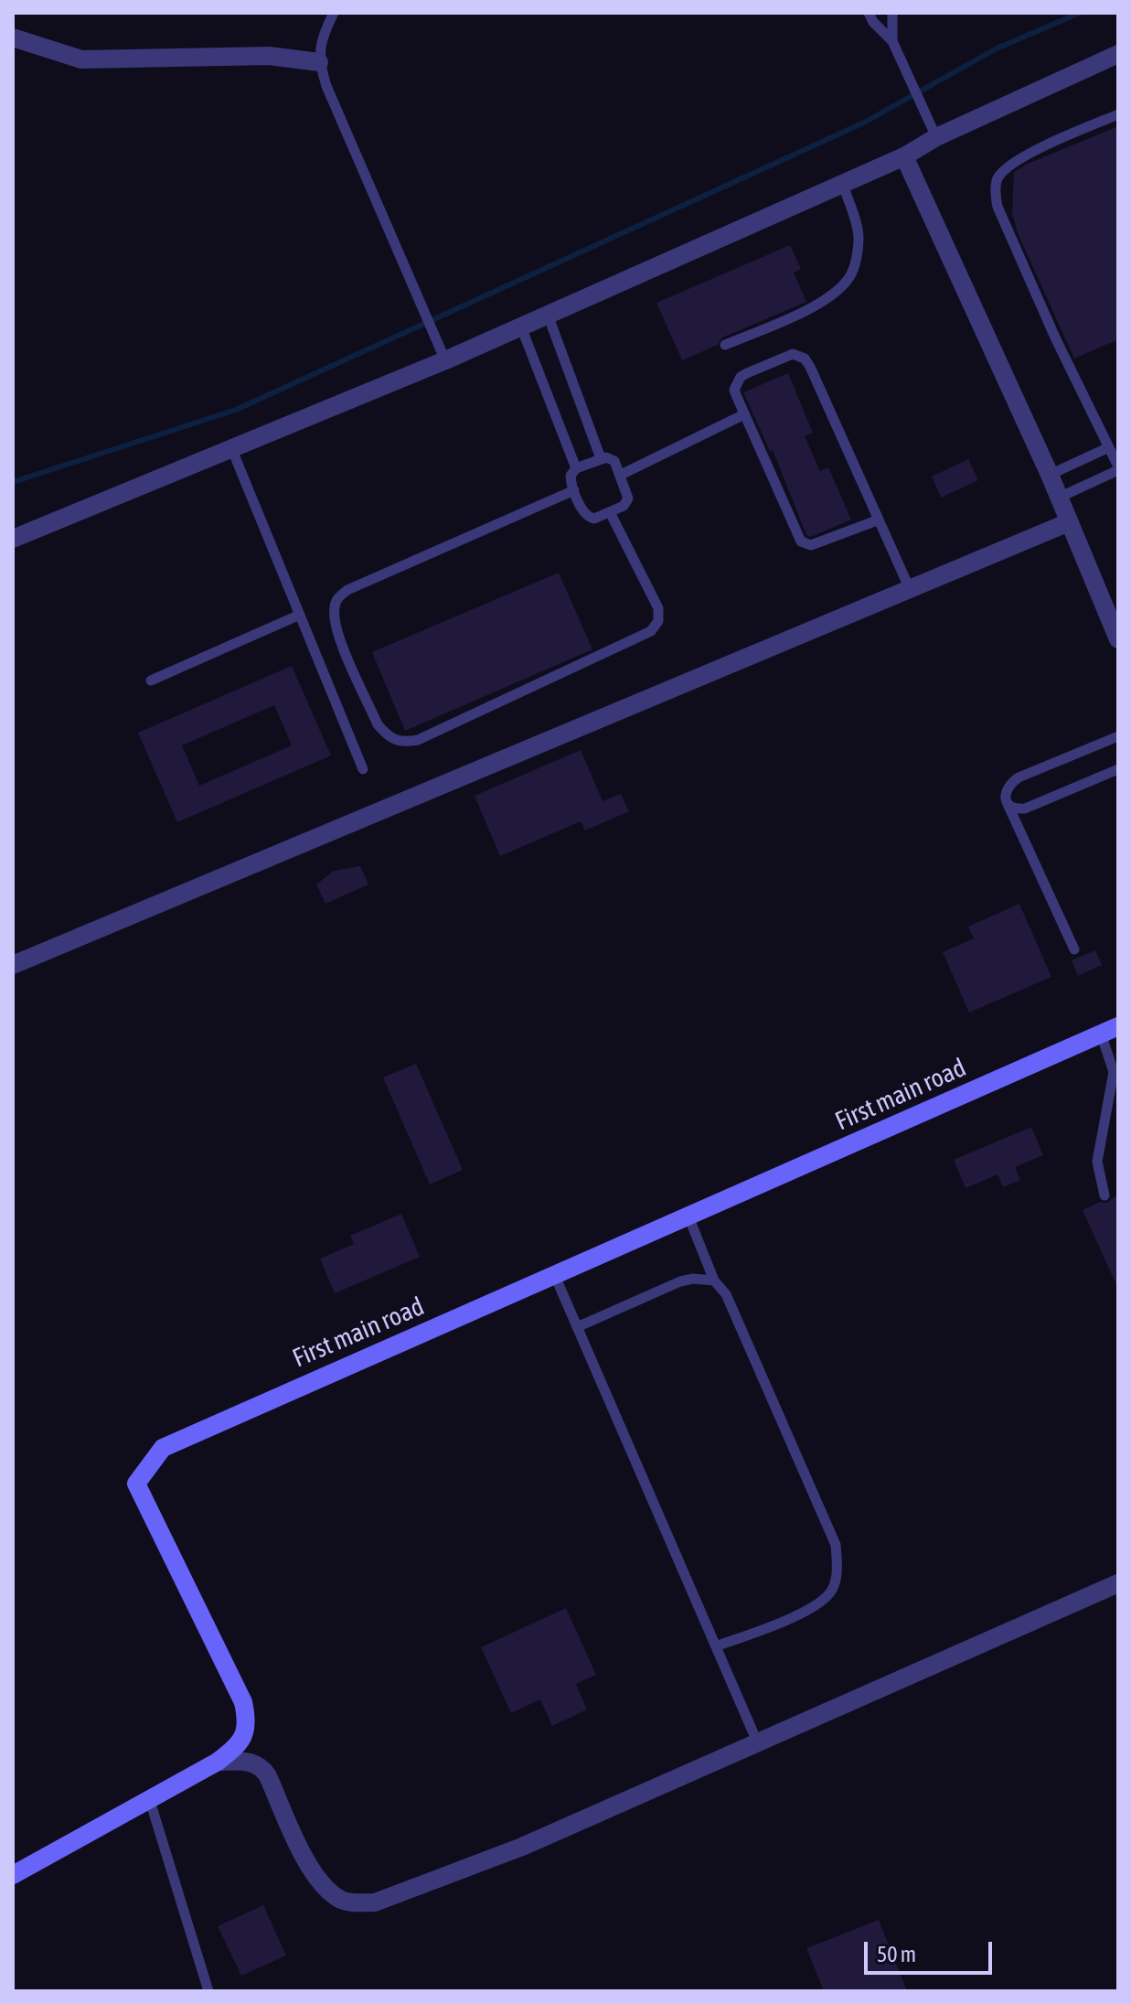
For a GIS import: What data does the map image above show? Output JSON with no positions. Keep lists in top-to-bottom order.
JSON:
{
  "streets": {
    "street": ["First main road"]
  },
  "scale_bar": "50 m"
}
